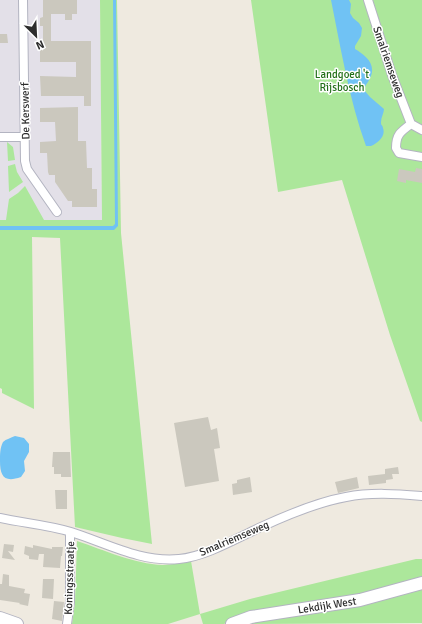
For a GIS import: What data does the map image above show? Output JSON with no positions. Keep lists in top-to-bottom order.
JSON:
{
  "streets": {
    "street": [
      "Smalriemseweg",
      "De Kerswerf",
      "Koningsstraatje",
      "Lekdijk West"
    ]
  },
  "crossings": [
    ["Smalriemseweg", "Koningsstraatje"]
  ],
  "parks": ["Landgoed 't Rijsbosch"],
  "north": "bottom right"
}
